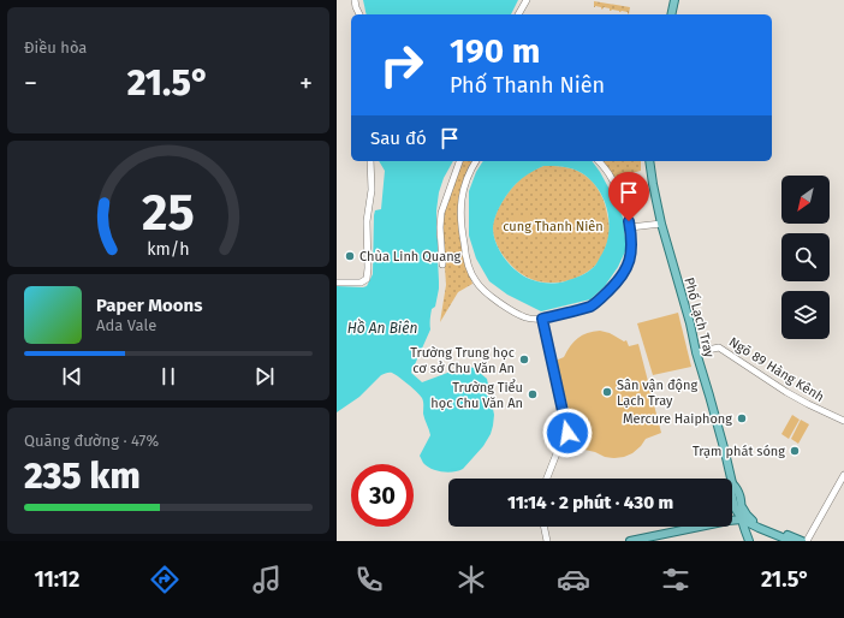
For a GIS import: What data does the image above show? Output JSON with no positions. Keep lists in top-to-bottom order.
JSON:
{
  "streets": {
    "main road": ["Phố Lạch Tray"],
    "street": ["Ngõ 89 Hàng Kênh"]
  },
  "crossings": [
    ["Phố Lạch Tray", "Ngõ 89 Hàng Kênh"]
  ],
  "water": ["Hồ An Biên"],
  "parks": ["cung Thanh Niên"],
  "places": [
    "Chùa Linh Quang",
    "Trường Trung học cơ sở Chu Văn An",
    "Sân vận động Lạch Tray",
    "Trường Tiểu học Chu Văn An",
    "Mercure Haiphong",
    "Trạm phát sóng"
  ],
  "north": "bottom left",
  "page": {
    "tile": [
      "Điều hòa",
      ["Quãng đường · 47%", "235 km"]
    ],
    "turn": ["190 m", "Phố Thanh Niên"],
    "heat": ["−", "21.5°", "+"],
    "then": "Sau đó",
    "song": ["Paper Moons", "Ada Vale"],
    "limit": "30",
    "trip": "11:14 · 2 phút · 430 m",
    "tabs": ["11:12", "21.5°"],
    "gauge": ["25", "km/h"]
  }
}
